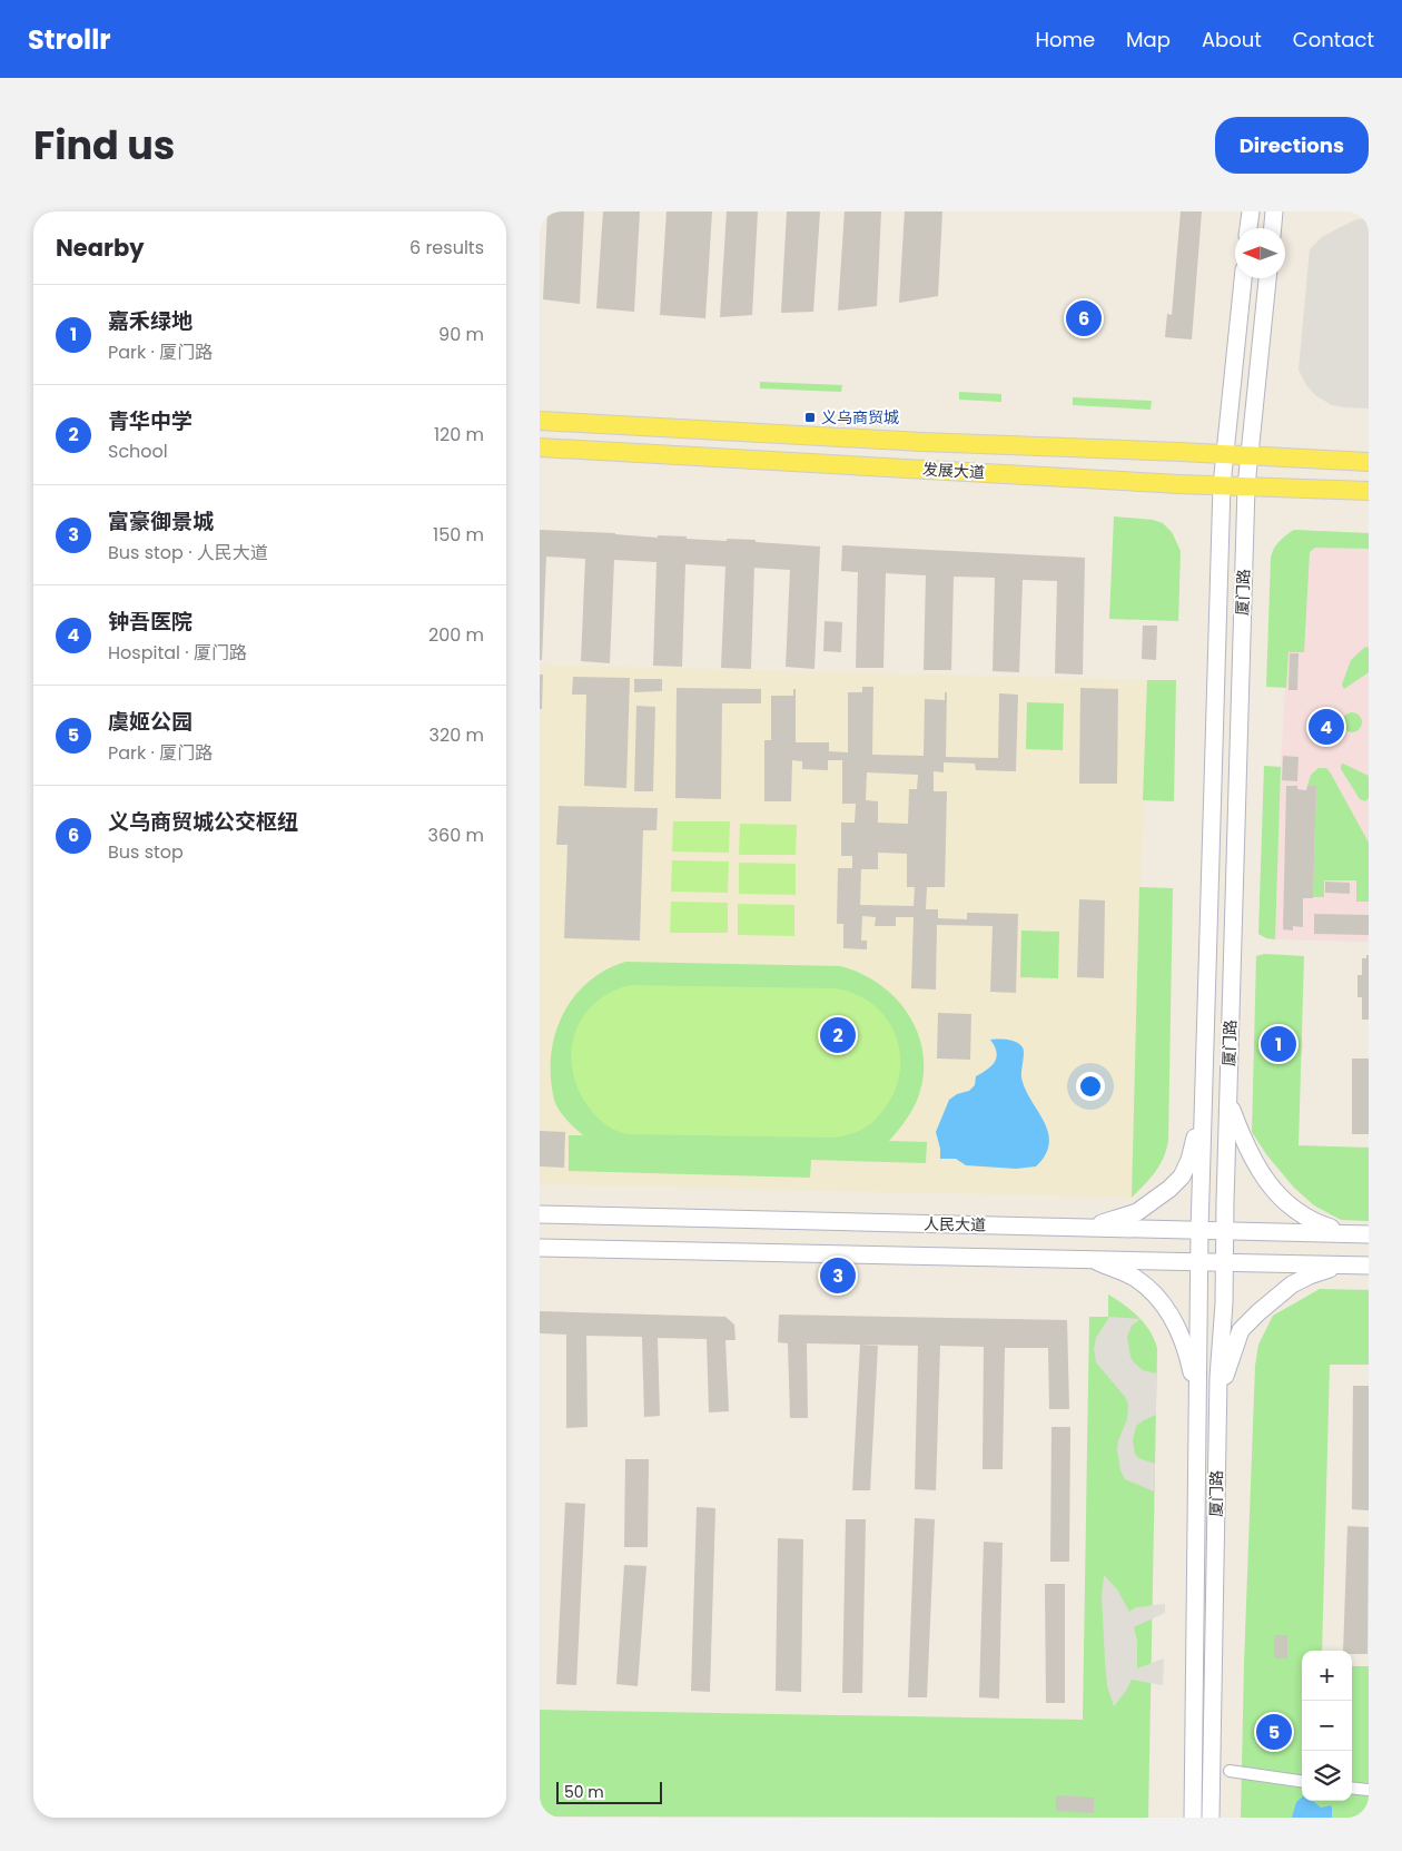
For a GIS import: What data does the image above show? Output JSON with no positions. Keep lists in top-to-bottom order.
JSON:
{
  "streets": {
    "main road": ["发展大道"],
    "street": ["厦门路", "人民大道"]
  },
  "crossings": [
    ["发展大道", "厦门路"],
    ["厦门路", "人民大道"]
  ],
  "places": {
    "transit": ["义乌商贸城"]
  },
  "scale_bar": "50 m",
  "north": "left",
  "page": {
    "header": "Strollr",
    "nav": [
      "Home",
      "Map",
      "About",
      "Contact"
    ],
    "title": "Find us",
    "buttons": "Directions",
    "heading": ["Nearby", "6 results"],
    "list": [
      {
        "mark": "1",
        "name": "嘉禾绿地",
        "note": "Park · 厦门路",
        "value": "90 m"
      },
      {
        "mark": "2",
        "name": "青华中学",
        "note": "School",
        "value": "120 m"
      },
      {
        "mark": "3",
        "name": "富豪御景城",
        "note": "Bus stop · 人民大道",
        "value": "150 m"
      },
      {
        "mark": "4",
        "name": "钟吾医院",
        "note": "Hospital · 厦门路",
        "value": "200 m"
      },
      {
        "mark": "5",
        "name": "虞姬公园",
        "note": "Park · 厦门路",
        "value": "320 m"
      },
      {
        "mark": "6",
        "name": "义乌商贸城公交枢纽",
        "note": "Bus stop",
        "value": "360 m"
      }
    ],
    "pins": [
      "6",
      "4",
      "2",
      "1",
      "3",
      "5"
    ],
    "map_buttons": ["+", "−"],
    "scale": "50 m"
  }
}
